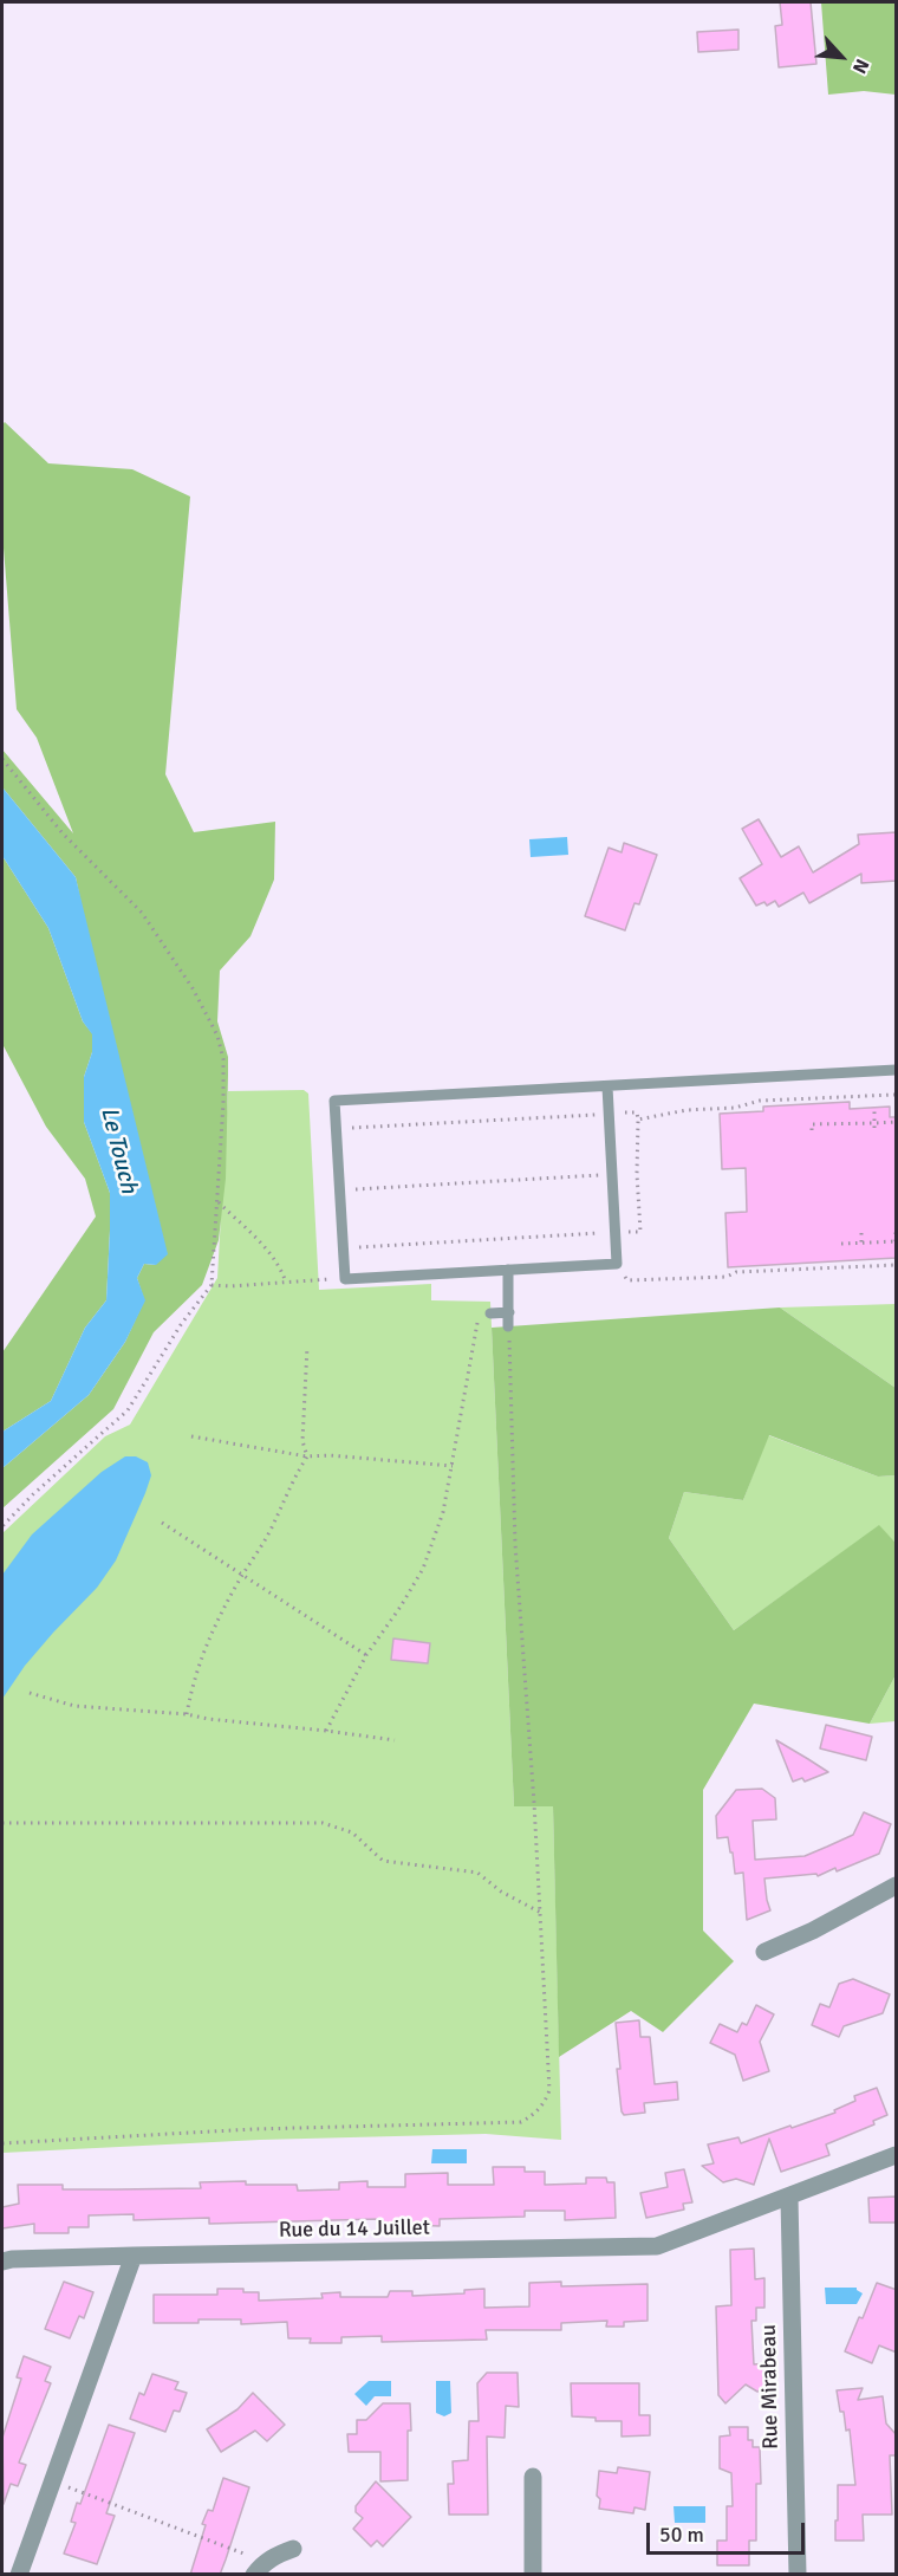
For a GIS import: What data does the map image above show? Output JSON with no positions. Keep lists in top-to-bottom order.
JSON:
{
  "streets": {
    "street": ["Rue du 14 Juillet", "Rue Mirabeau"]
  },
  "crossings": [
    ["Rue du 14 Juillet", "Rue Mirabeau"]
  ],
  "water": ["Le Touch"],
  "scale_bar": "50 m",
  "north": "bottom right"
}
